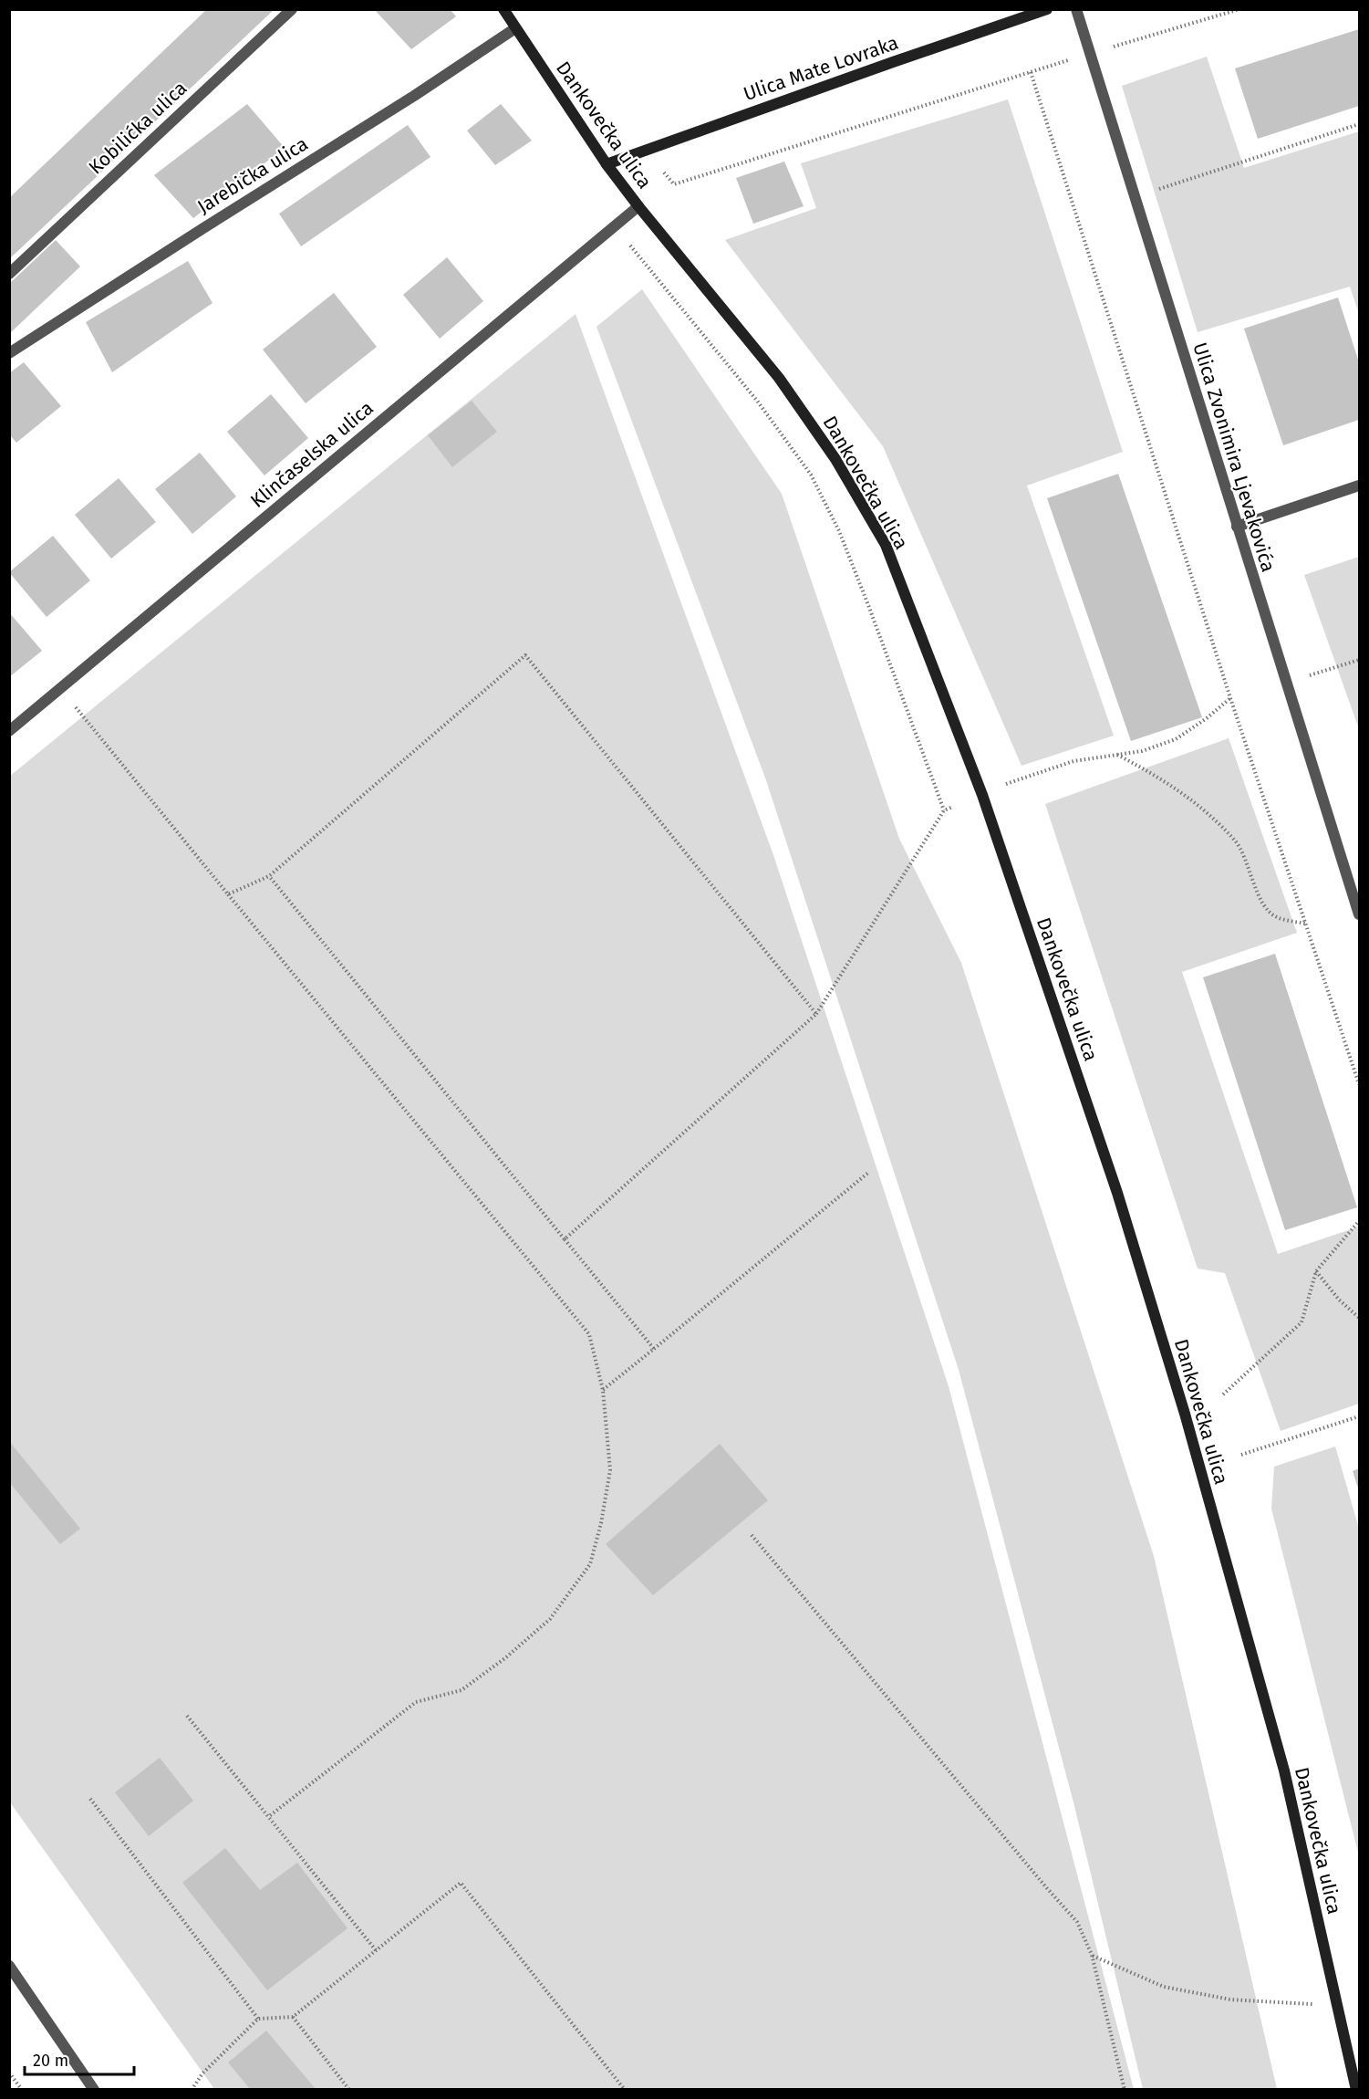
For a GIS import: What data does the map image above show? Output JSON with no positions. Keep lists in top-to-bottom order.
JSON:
{
  "streets": {
    "main road": ["Ulica Mate Lovraka", "Dankovečka ulica"],
    "street": [
      "Kobilićka ulica",
      "Jarebička ulica",
      "Klinčaselska ulica",
      "Ulica Zvonimira Ljevakovića"
    ]
  },
  "crossings": [
    ["Ulica Mate Lovraka", "Dankovečka ulica"],
    ["Dankovečka ulica", "Jarebička ulica"],
    ["Dankovečka ulica", "Klinčaselska ulica"]
  ],
  "scale_bar": "20 m"
}
